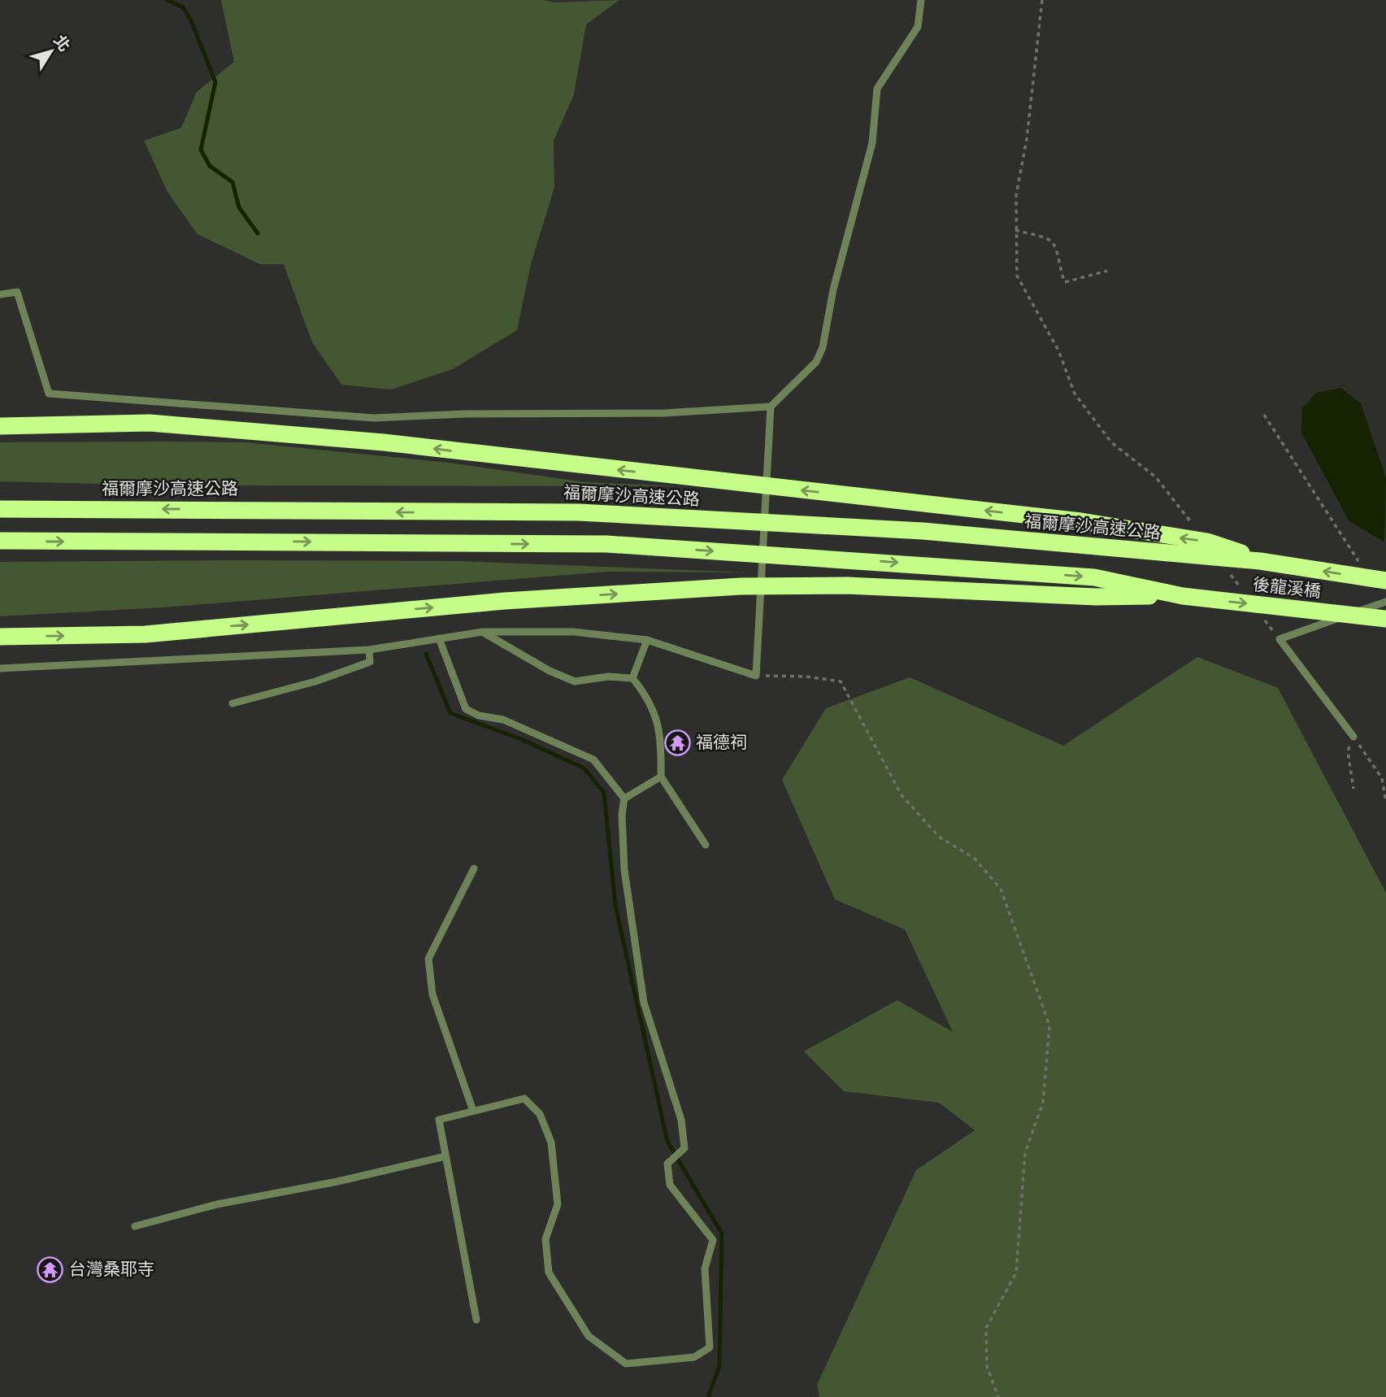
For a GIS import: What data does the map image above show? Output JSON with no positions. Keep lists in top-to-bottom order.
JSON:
{
  "streets": {
    "highway": ["福爾摩沙高速公路", "後龍溪橋"]
  },
  "crossings": [
    ["福爾摩沙高速公路", "後龍溪橋"]
  ],
  "places": {
    "temple": ["福德祠", "台灣桑耶寺"]
  },
  "north": "top right"
}
